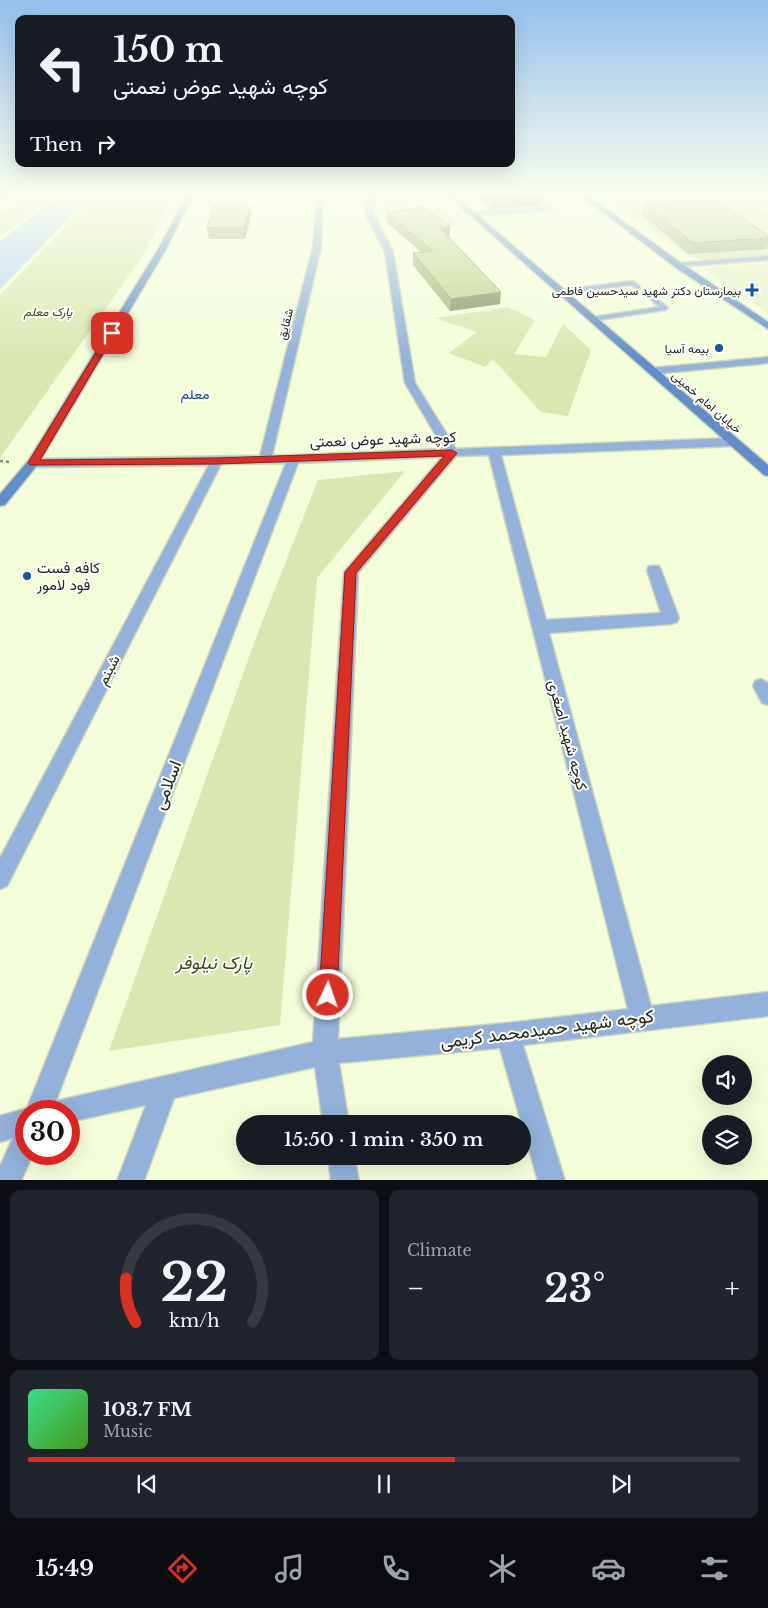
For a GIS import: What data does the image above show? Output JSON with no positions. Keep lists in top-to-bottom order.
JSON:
{
  "streets": {
    "main road": ["خیابان امام خمینی"],
    "street": [
      "شقایق",
      "کوچه شهید عوض نعمتی",
      "شبنم",
      "کوچه شهید اصغری",
      "اسلامی",
      "کوچه شهید حمیدمحمد کریمی"
    ]
  },
  "crossings": [
    ["شقایق", "کوچه شهید عوض نعمتی"],
    ["خیابان امام خمینی", "کوچه شهید عوض نعمتی"],
    ["کوچه شهید عوض نعمتی", "شبنم"],
    ["کوچه شهید عوض نعمتی", "کوچه شهید اصغری"],
    ["کوچه شهید عوض نعمتی", "اسلامی"],
    ["کوچه شهید اصغری", "کوچه شهید حمیدمحمد کریمی"]
  ],
  "districts": ["معلم"],
  "parks": ["پارک معلم", "پارک نیلوفر"],
  "places": {
    "health": ["بیمارستان دکتر شهید سیدحسین فاطمی"],
    "other": ["بیمه آسیا", "کافه فست فود لامور"]
  },
  "page": {
    "turn": ["150 m", "کوچه شهید عوض نعمتی"],
    "then": "Then",
    "limit": "30",
    "trip": "15:50 · 1 min · 350 m",
    "tile": "Climate",
    "heat": ["−", "23°", "+"],
    "song": ["103.7 FM", "Music"],
    "tabs": "15:49",
    "gauge": ["22", "km/h"]
  }
}
